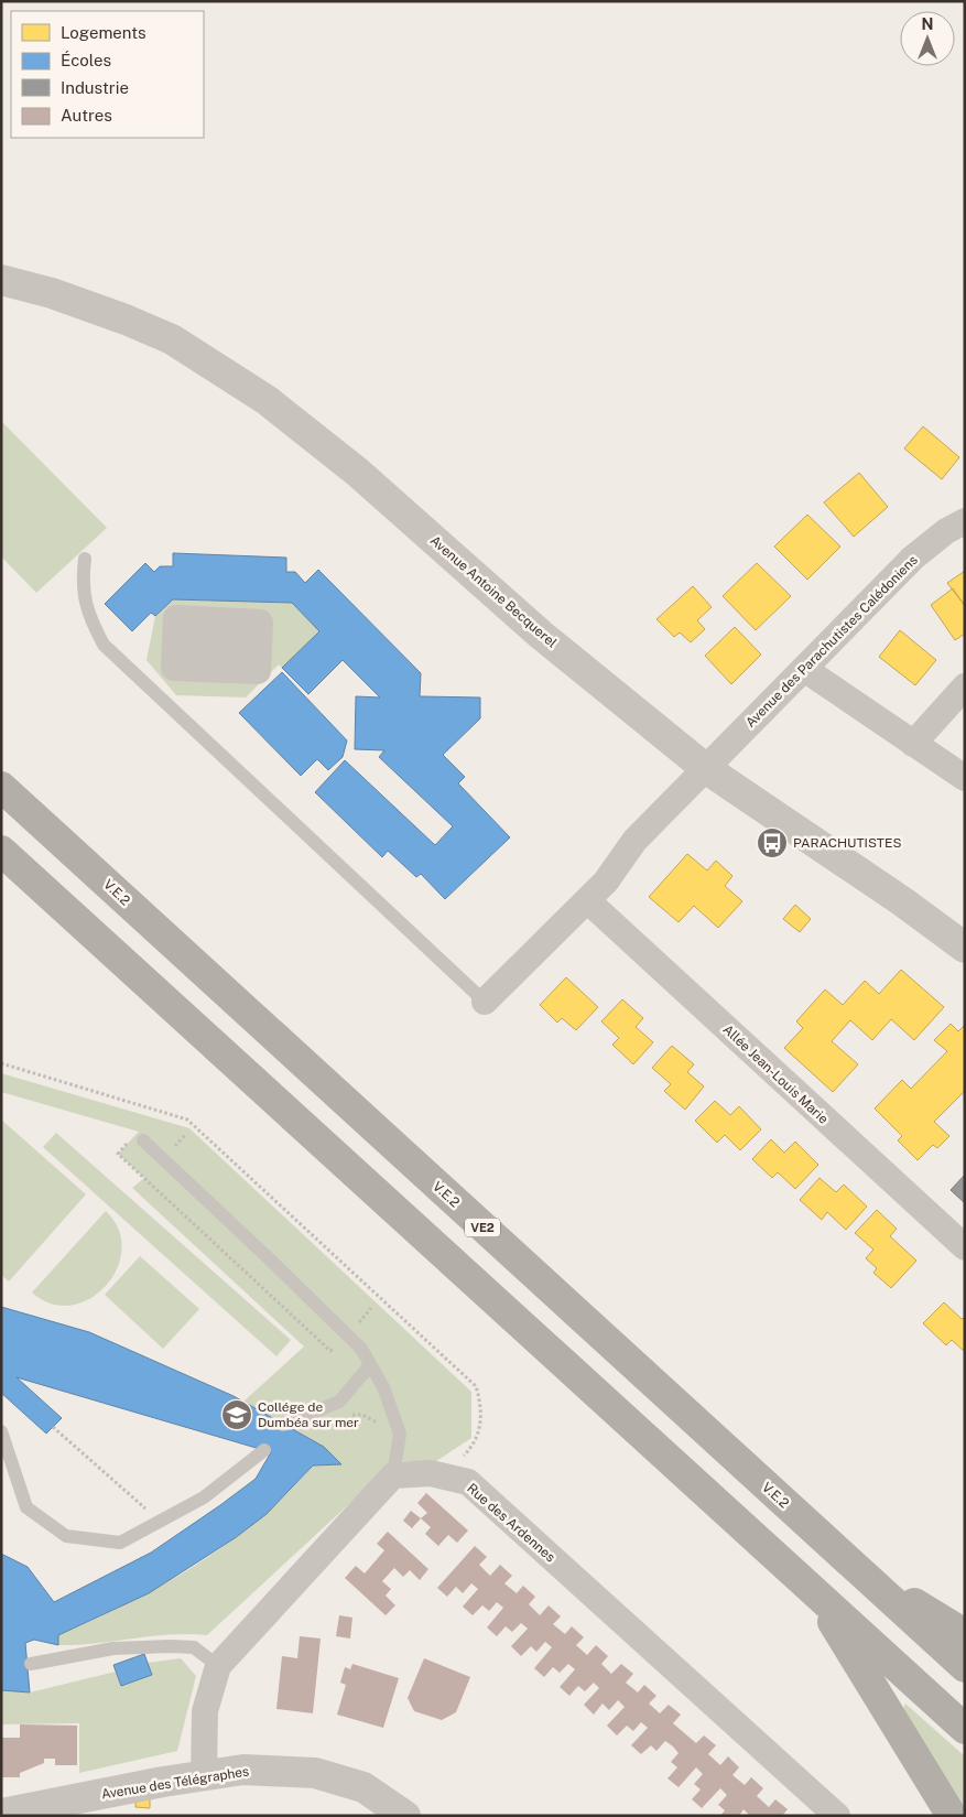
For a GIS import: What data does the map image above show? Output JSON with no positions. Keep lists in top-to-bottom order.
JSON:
{
  "streets": {
    "highway": ["V.E.2", "VE2"],
    "street": [
      "Avenue Antoine Becquerel",
      "Avenue des Parachutistes Calédoniens",
      "Allée Jean-Louis Marie",
      "Rue des Ardennes",
      "Avenue des Télégraphes"
    ]
  },
  "crossings": [
    ["Avenue Antoine Becquerel", "Avenue des Parachutistes Calédoniens"]
  ],
  "places": {
    "bus stop": ["PARACHUTISTES"],
    "school or university": ["Collége de Dumbéa sur mer"]
  },
  "legend": [
    "Logements",
    "Écoles",
    "Industrie",
    "Autres"
  ],
  "north": "top"
}
